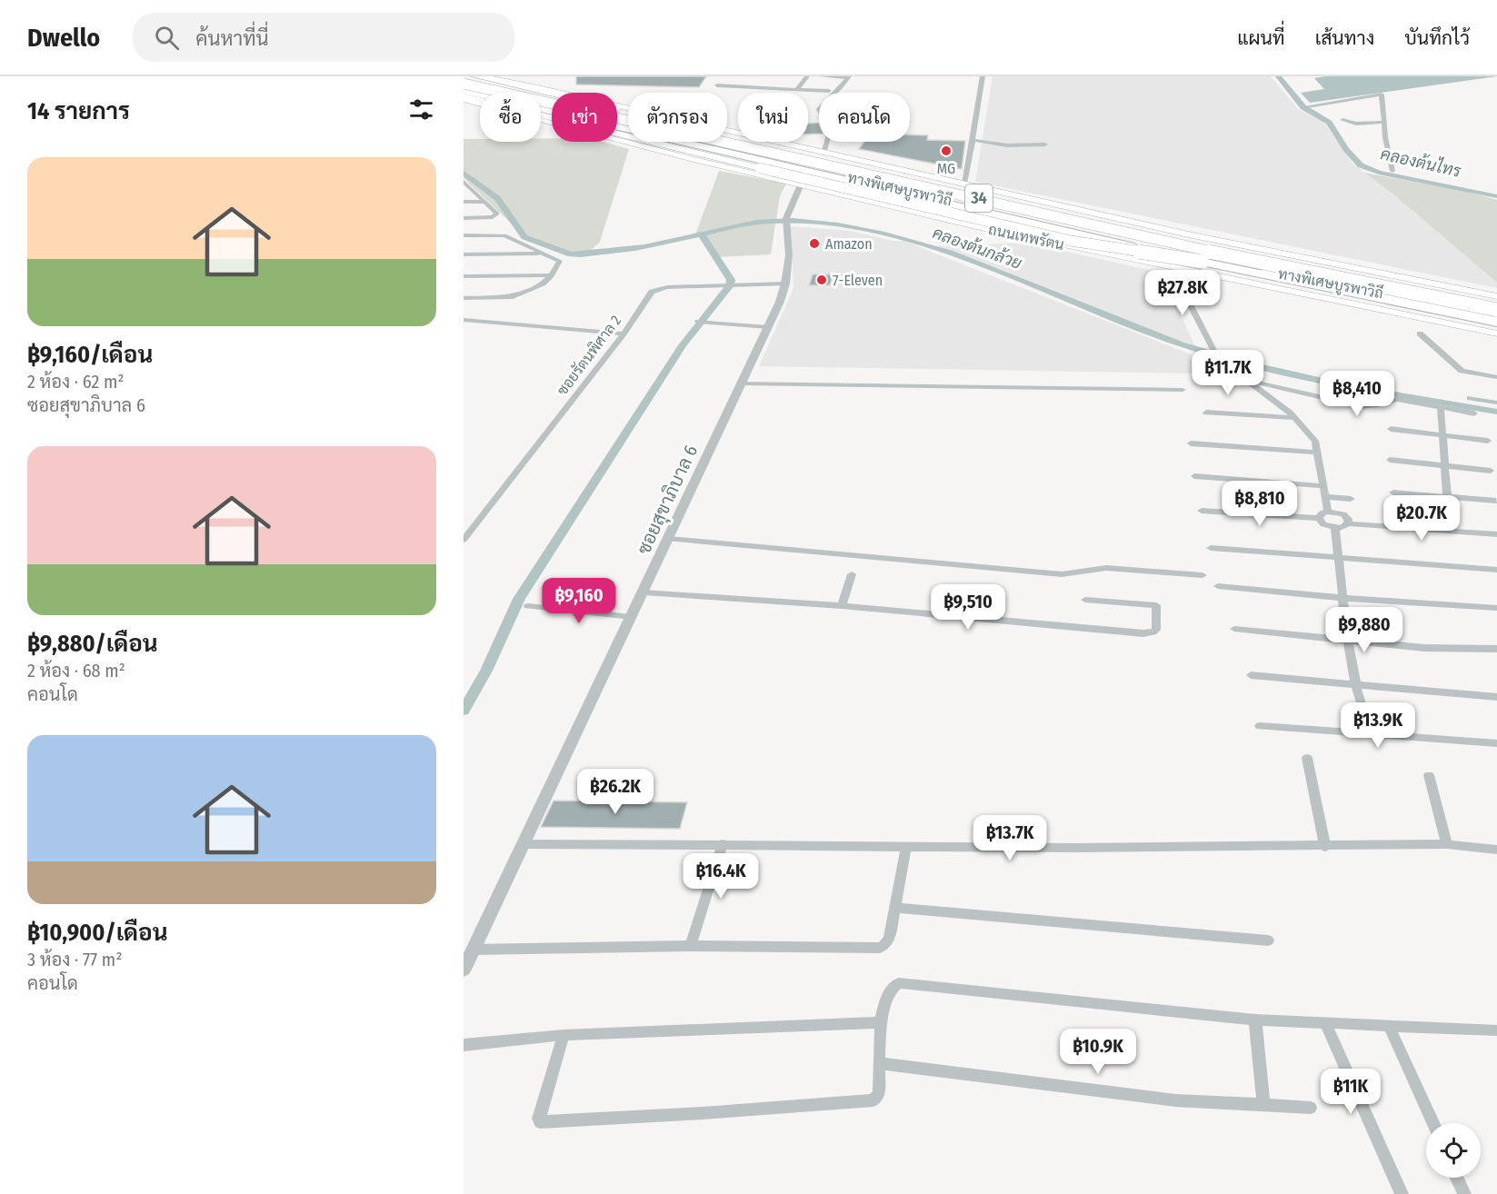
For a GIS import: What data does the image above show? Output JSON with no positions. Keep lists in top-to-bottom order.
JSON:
{
  "streets": {
    "highway": ["ทางพิเศษบูรพาวิถี", "34", "ถนนเทพรัตน"],
    "street": ["ซอยรัตนพิศาล 2", "ซอยสุขาภิบาล 6"]
  },
  "crossings": [
    ["ทางพิเศษบูรพาวิถี", "ถนนเทพรัตน"],
    ["ถนนเทพรัตน", "ซอยสุขาภิบาล 6"],
    ["ซอยรัตนพิศาล 2", "ซอยสุขาภิบาล 6"]
  ],
  "water": ["คลองต้นไทร", "คลองต้นกล้วย"],
  "places": ["MG", "Amazon", "7-Eleven"],
  "page": {
    "header": "Dwello",
    "search": "ค้นหาที่นี่",
    "nav": ["แผนที่", "เส้นทาง", "บันทึกไว้"],
    "heading": "14 รายการ",
    "chip": [
      "ซื้อ",
      "เช่า",
      "ตัวกรอง",
      "ใหม่",
      "คอนโด"
    ],
    "list": [
      {
        "name": "฿9,160/เดือน",
        "note": "2 ห้อง · 62 m² · ซอยสุขาภิบาล 6"
      },
      {
        "name": "฿9,880/เดือน",
        "note": "2 ห้อง · 68 m² · คอนโด"
      },
      {
        "name": "฿10,900/เดือน",
        "note": "3 ห้อง · 77 m² · คอนโด"
      }
    ],
    "price": [
      "฿27.8K",
      "฿11.7K",
      "฿8,410",
      "฿8,810",
      "฿20.7K",
      "฿9,160",
      "฿9,510",
      "฿9,880",
      "฿13.9K",
      "฿26.2K",
      "฿13.7K",
      "฿16.4K",
      "฿10.9K",
      "฿11K"
    ]
  }
}
